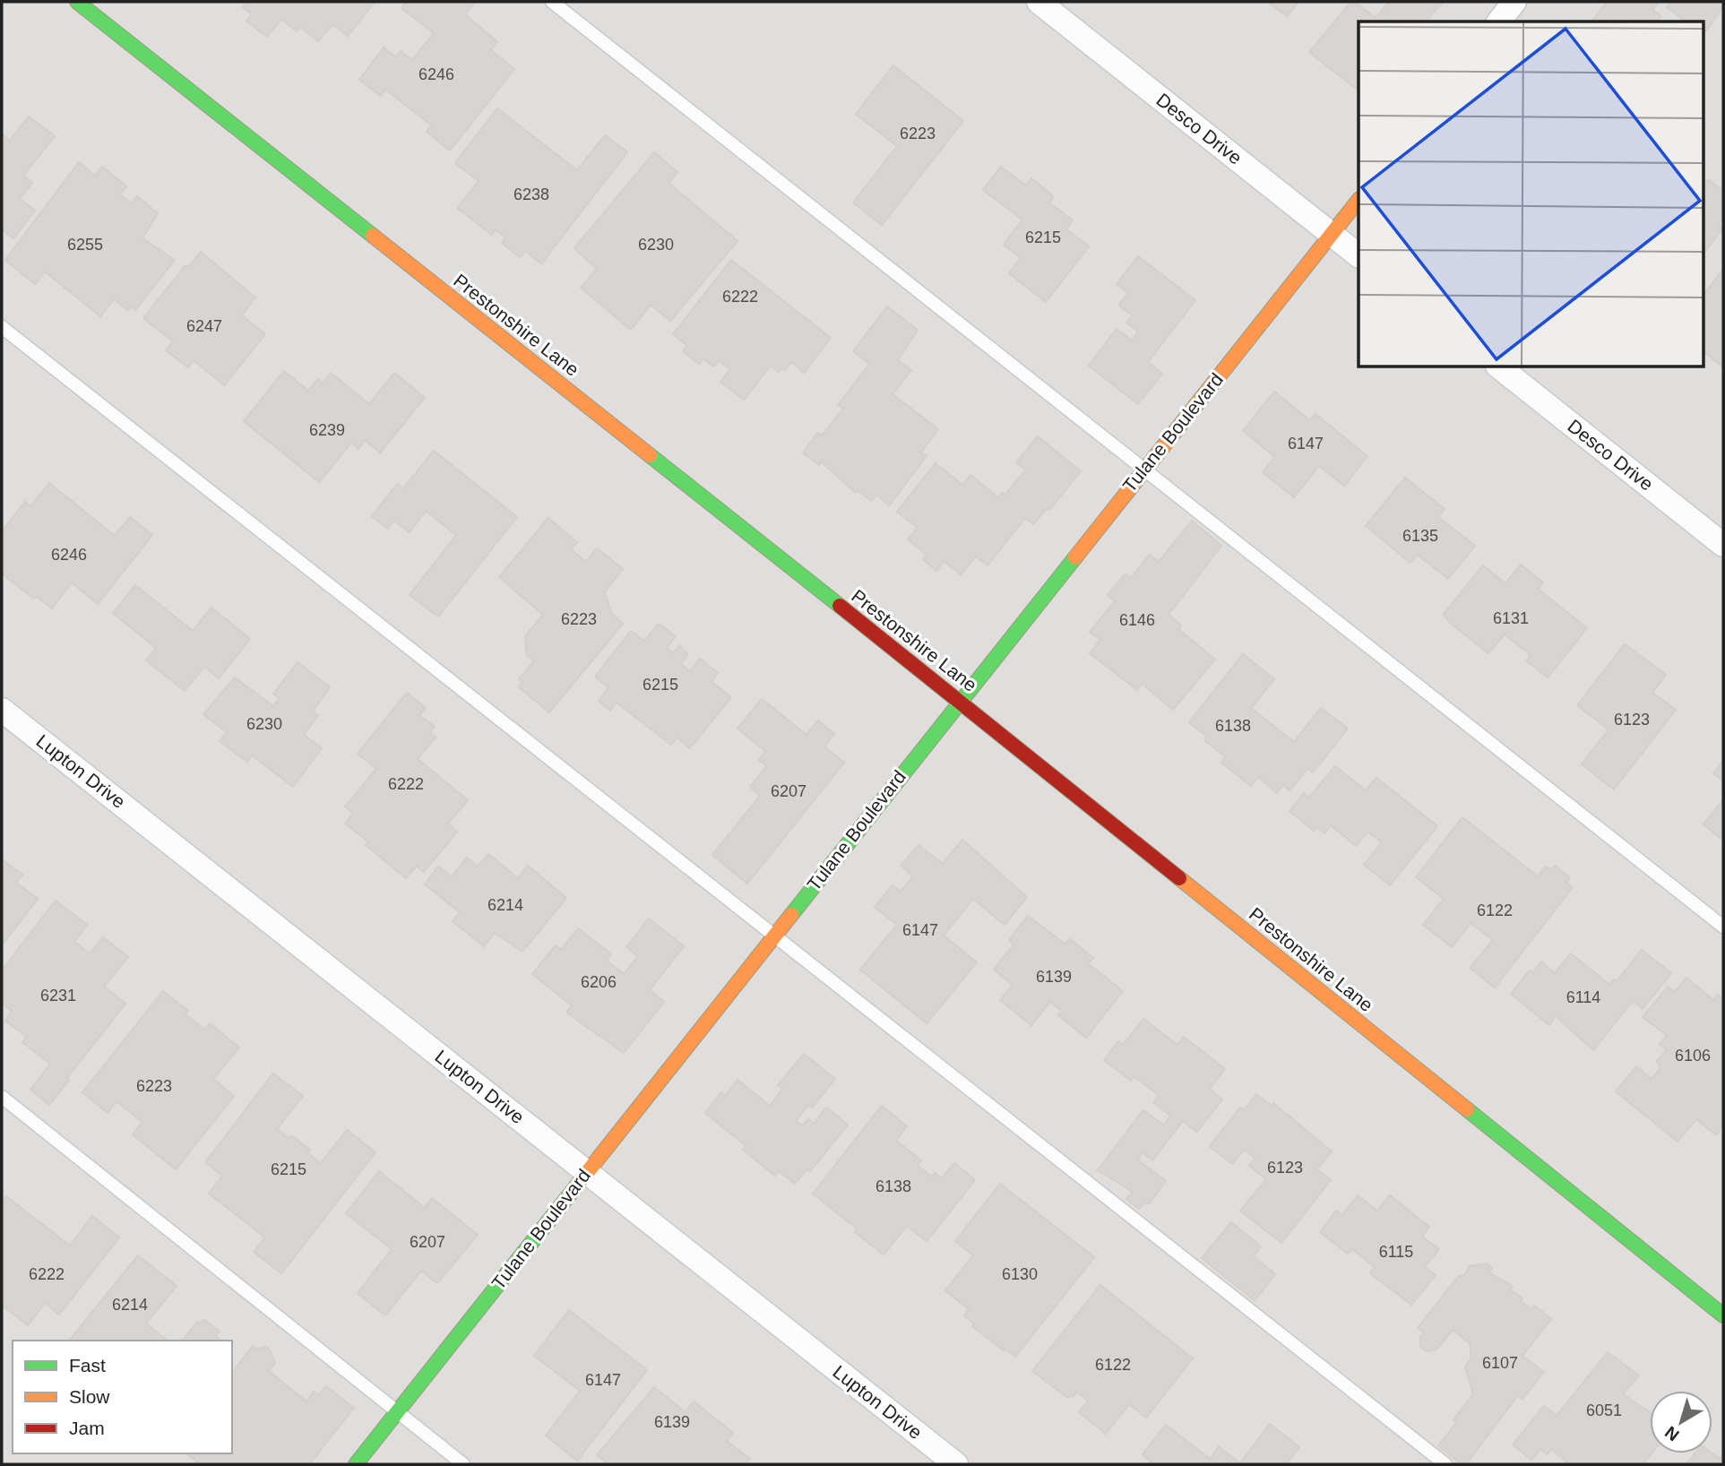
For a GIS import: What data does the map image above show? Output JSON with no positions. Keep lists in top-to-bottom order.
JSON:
{
  "streets": {
    "street": [
      "Desco Drive",
      "Prestonshire Lane",
      "Tulane Boulevard",
      "Lupton Drive"
    ]
  },
  "crossings": [
    ["Desco Drive", "Tulane Boulevard"],
    ["Prestonshire Lane", "Tulane Boulevard"],
    ["Tulane Boulevard", "Lupton Drive"]
  ],
  "house_numbers": [
    "6246",
    "6223",
    "6238",
    "6215",
    "6255",
    "6230",
    "6222",
    "6247",
    "6239",
    "6147",
    "6135",
    "6246",
    "6131",
    "6223",
    "6146",
    "6215",
    "6123",
    "6230",
    "6138",
    "6222",
    "6207",
    "6214",
    "6122",
    "6147",
    "6139",
    "6206",
    "6231",
    "6114",
    "6106",
    "6223",
    "6123",
    "6215",
    "6138",
    "6207",
    "6115",
    "6222",
    "6130",
    "6214",
    "6107",
    "6122",
    "6147",
    "6051",
    "6139"
  ],
  "legend": ["Fast", "Slow", "Jam"],
  "north": "bottom left"
}
